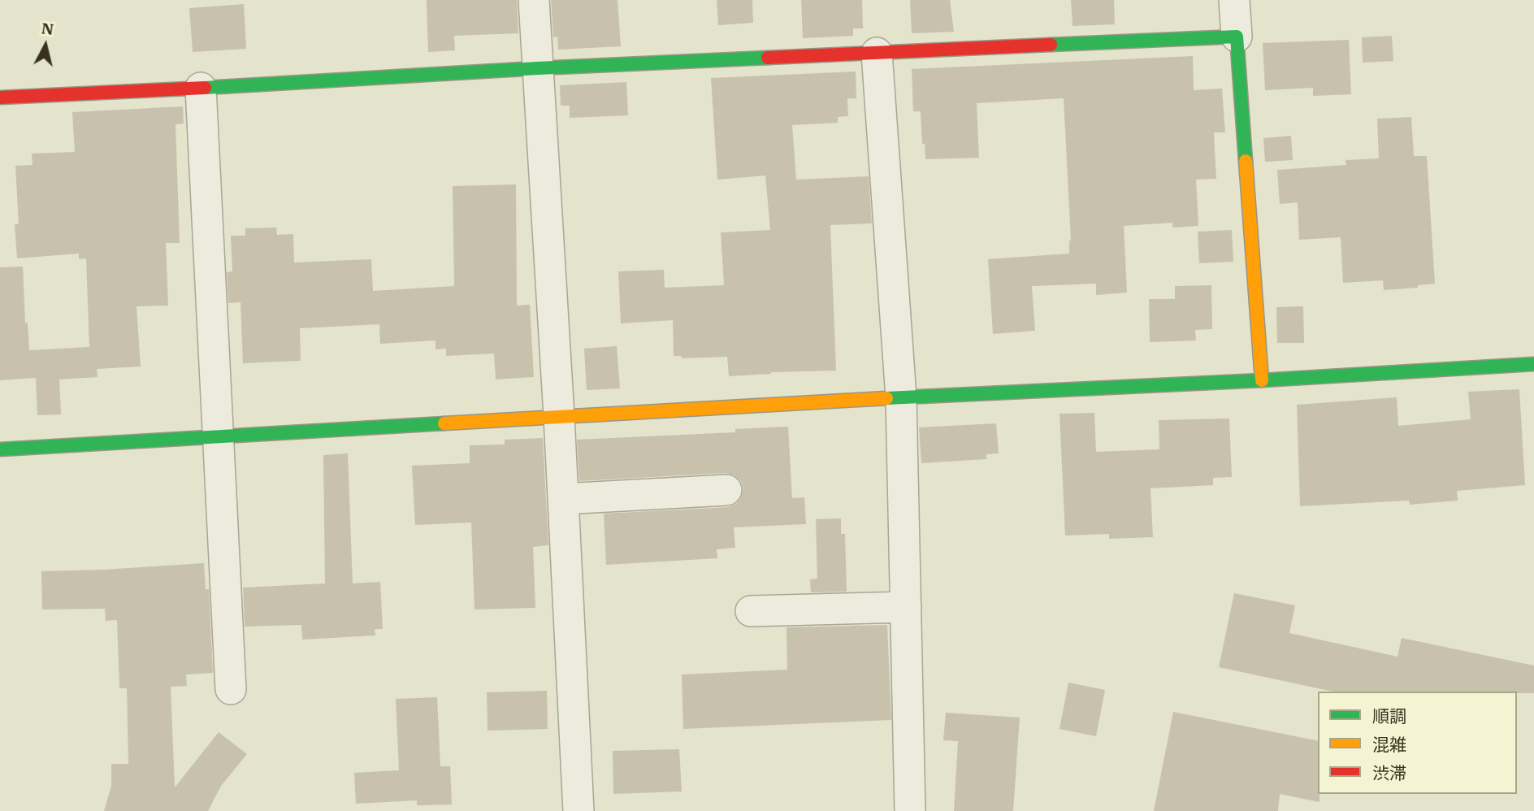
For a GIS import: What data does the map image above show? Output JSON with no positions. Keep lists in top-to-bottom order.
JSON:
{
  "legend": ["順調", "混雑", "渋滞"],
  "north": "top"
}
